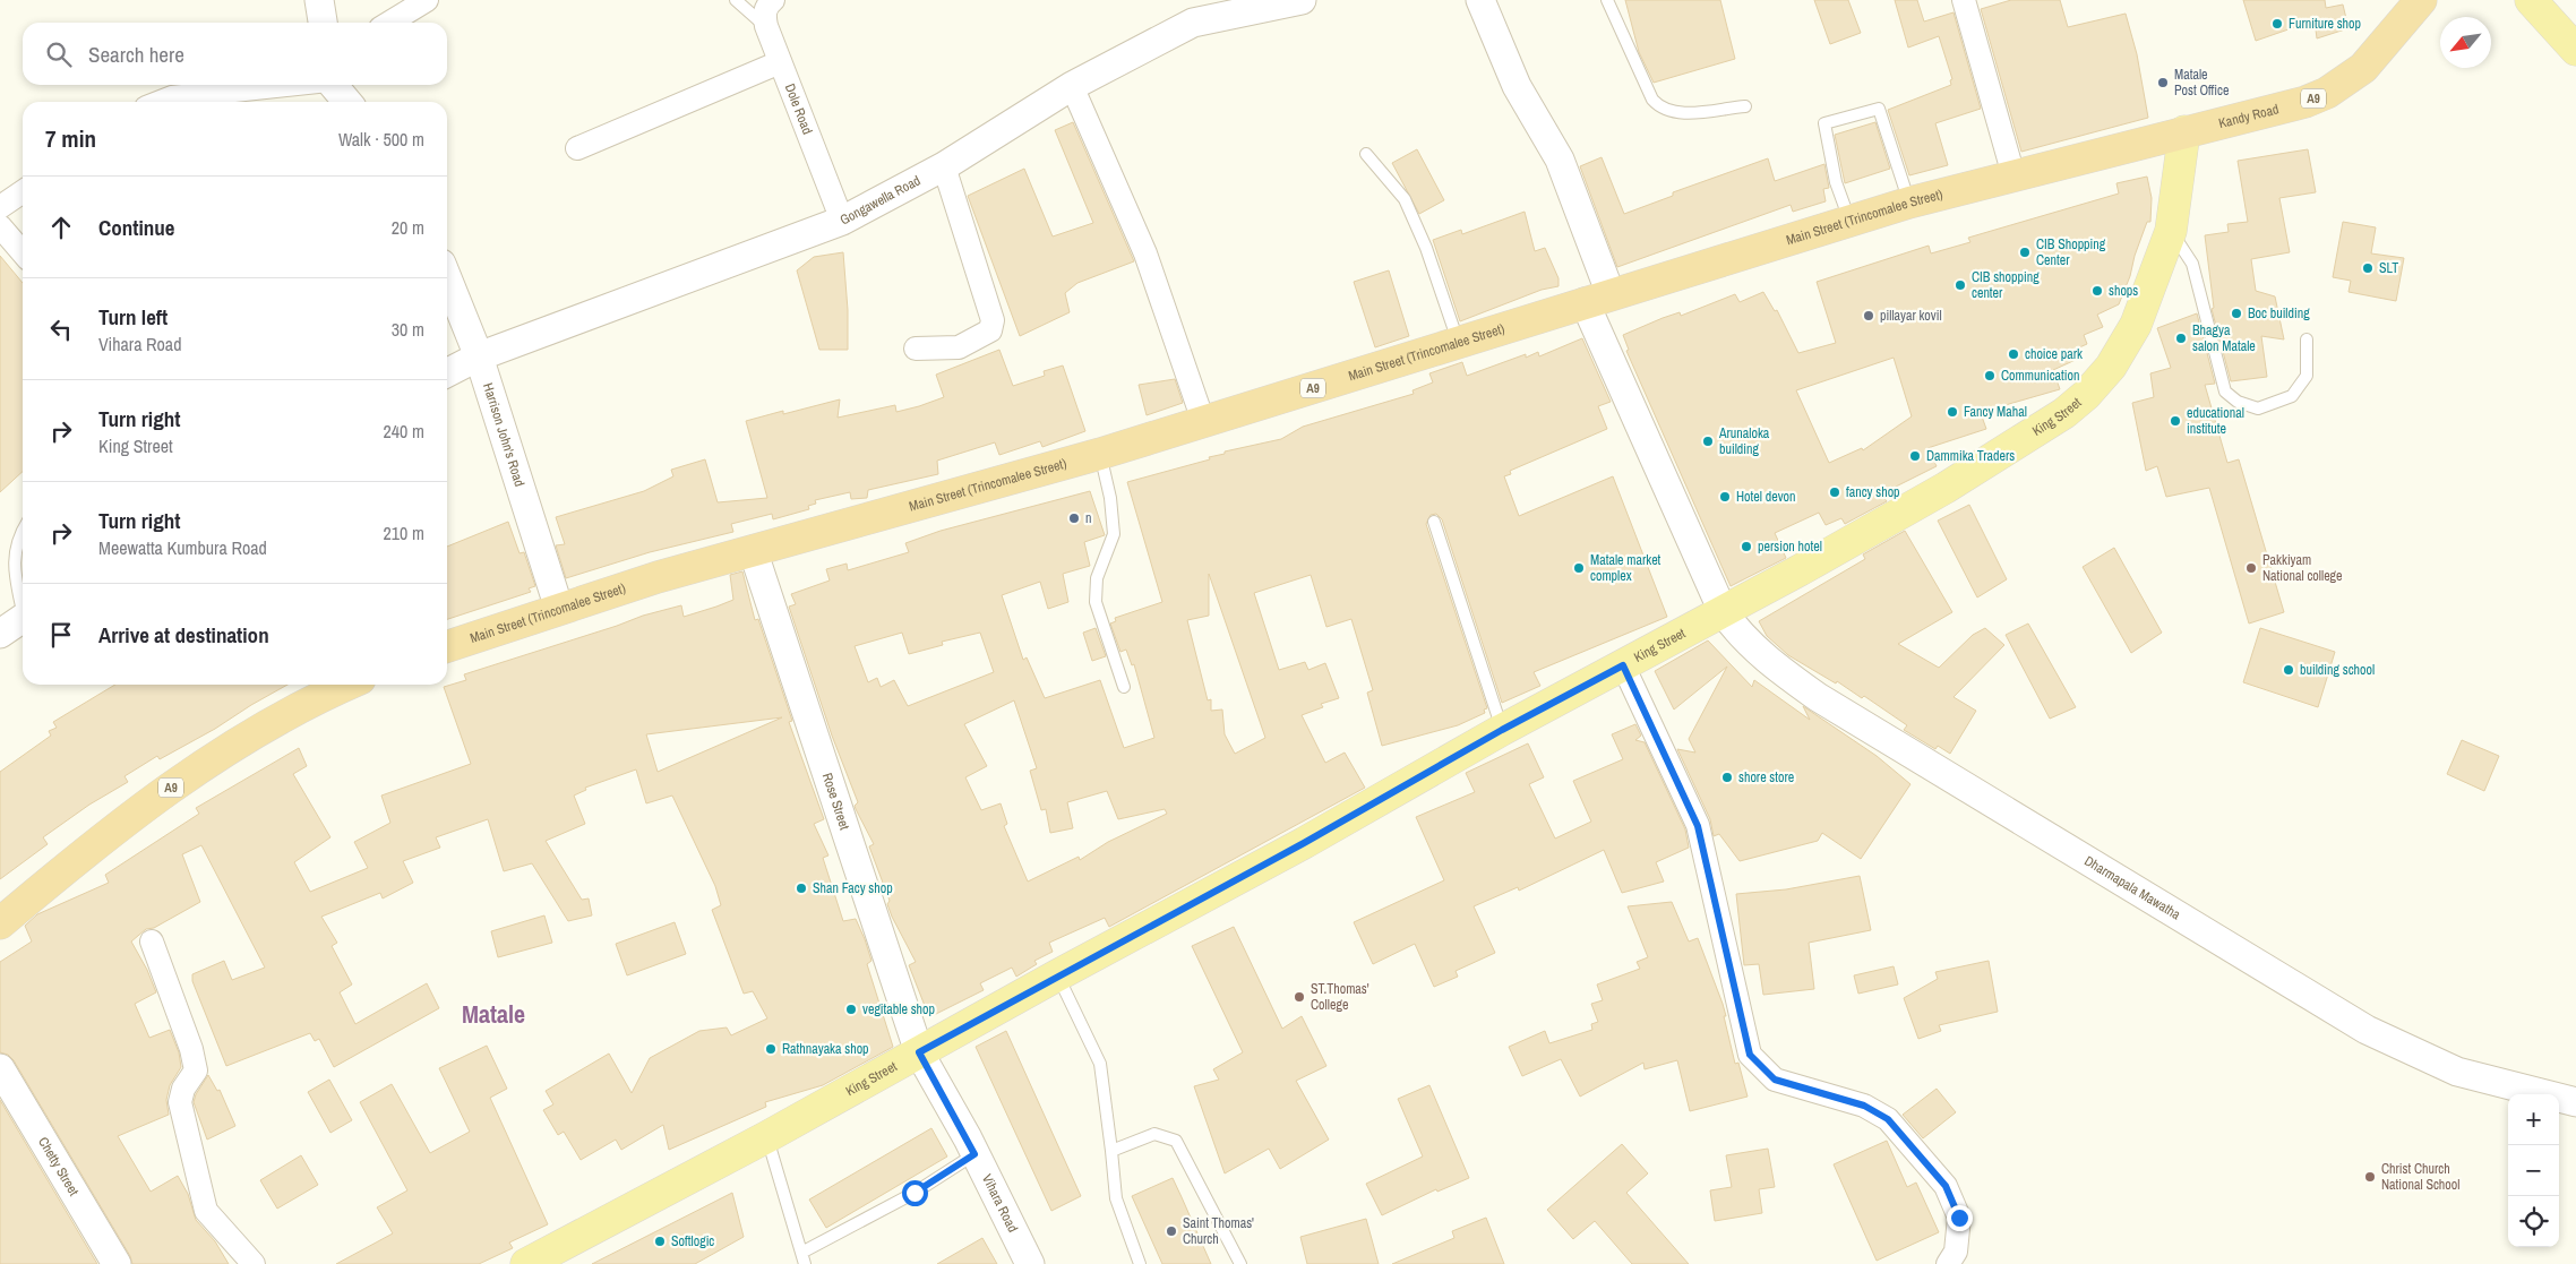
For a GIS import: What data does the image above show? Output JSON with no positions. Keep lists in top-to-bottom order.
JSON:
{
  "streets": {
    "highway": ["A9", "Kandy Road", "Main Street (Trincomalee Street)"],
    "main road": ["King Street"],
    "street": [
      "Dole Road",
      "Gongawella Road",
      "Harrison John's Road",
      "Rose Street",
      "Dharmapala Mawatha",
      "Chetty Street",
      "Vihara Road"
    ]
  },
  "crossings": [
    ["Dole Road", "Gongawella Road"],
    ["Kandy Road", "Main Street (Trincomalee Street)"],
    ["Kandy Road", "King Street"],
    ["Gongawella Road", "Harrison John's Road"],
    ["Main Street (Trincomalee Street)", "King Street"],
    ["Main Street (Trincomalee Street)", "Harrison John's Road"],
    ["Main Street (Trincomalee Street)", "Rose Street"],
    ["Main Street (Trincomalee Street)", "Dharmapala Mawatha"],
    ["King Street", "Rose Street"],
    ["King Street", "Dharmapala Mawatha"],
    ["King Street", "Vihara Road"],
    ["Rose Street", "Vihara Road"]
  ],
  "districts": ["Matale"],
  "places": [
    "Furniture shop",
    "Matale Post Office",
    "CIB Shopping Center",
    "SLT",
    "CIB shopping center",
    "shops",
    "Boc building",
    "pillayar kovil",
    "Bhagya salon Matale",
    "choice park",
    "Communication",
    "Fancy Mahal",
    "educational institute",
    "Arunaloka building",
    "Dammika Traders",
    "fancy shop",
    "Hotel devon",
    "n",
    "persion hotel",
    "Matale market complex",
    "Pakkiyam National college",
    "building school",
    "shore store",
    "Shan Facy shop",
    "ST.Thomas' College",
    "vegitable shop",
    "Rathnayaka shop",
    "Christ Church National School",
    "Saint Thomas' Church",
    "Softlogic"
  ],
  "north": "bottom left",
  "page": {
    "search": "Search here",
    "heading": ["7 min", "Walk · 500 m"],
    "list": [
      ["Continue", "20 m"],
      ["Turn left", "Vihara Road", "30 m"],
      ["Turn right", "King Street", "240 m"],
      ["Turn right", "Meewatta Kumbura Road", "210 m"],
      "Arrive at destination"
    ],
    "map_buttons": ["+", "−"]
  }
}
